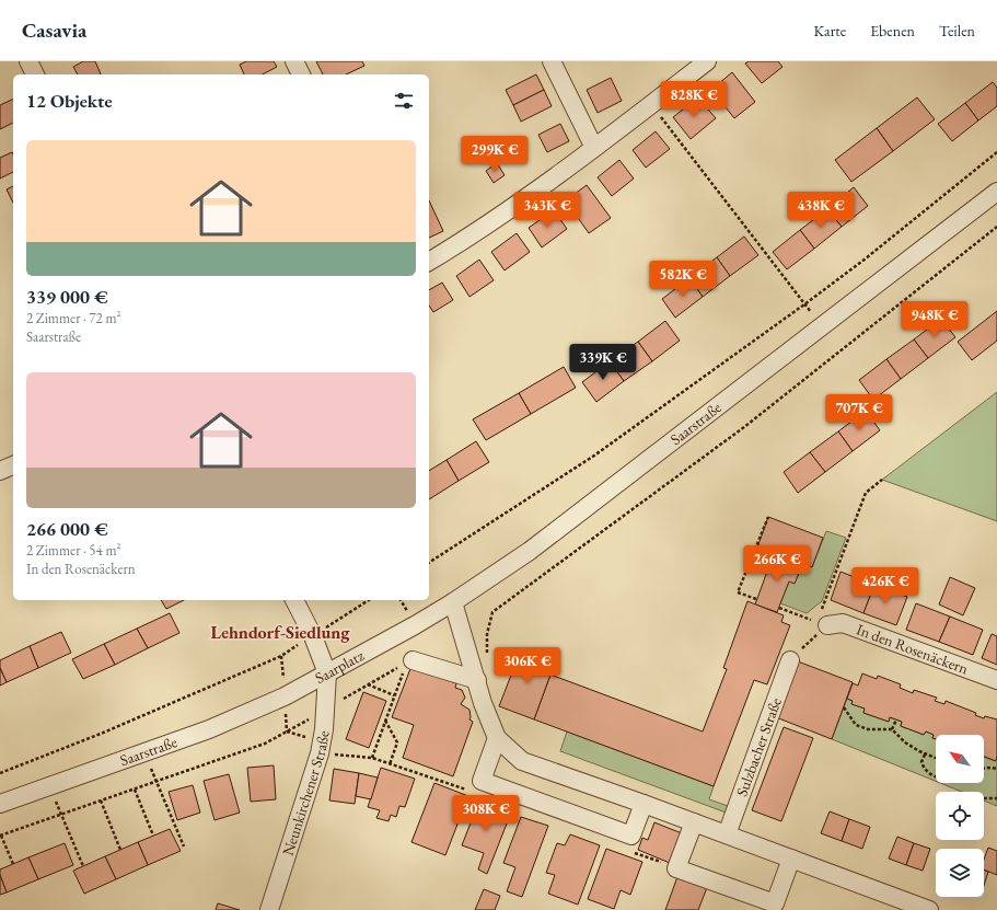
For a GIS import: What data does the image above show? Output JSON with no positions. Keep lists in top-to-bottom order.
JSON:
{
  "streets": {
    "street": [
      "Saarstraße",
      "In den Rosenäckern",
      "Saarplatz",
      "Sulzbacher Straße",
      "Neunkirchener Straße"
    ]
  },
  "crossings": [
    ["Saarstraße", "Saarplatz"],
    ["Saarplatz", "Neunkirchener Straße"]
  ],
  "districts": ["Lehndorf-Siedlung"],
  "north": "top left",
  "page": {
    "header": "Casavia",
    "nav": ["Karte", "Ebenen", "Teilen"],
    "heading": "12 Objekte",
    "price": [
      "828K €",
      "299K €",
      "343K €",
      "438K €",
      "582K €",
      "948K €",
      "339K €",
      "707K €",
      "266K €",
      "426K €",
      "306K €",
      "308K €"
    ],
    "list": [
      {
        "name": "339 000 €",
        "note": "2 Zimmer · 72 m² · Saarstraße"
      },
      {
        "name": "266 000 €",
        "note": "2 Zimmer · 54 m² · In den Rosenäckern"
      }
    ]
  }
}
